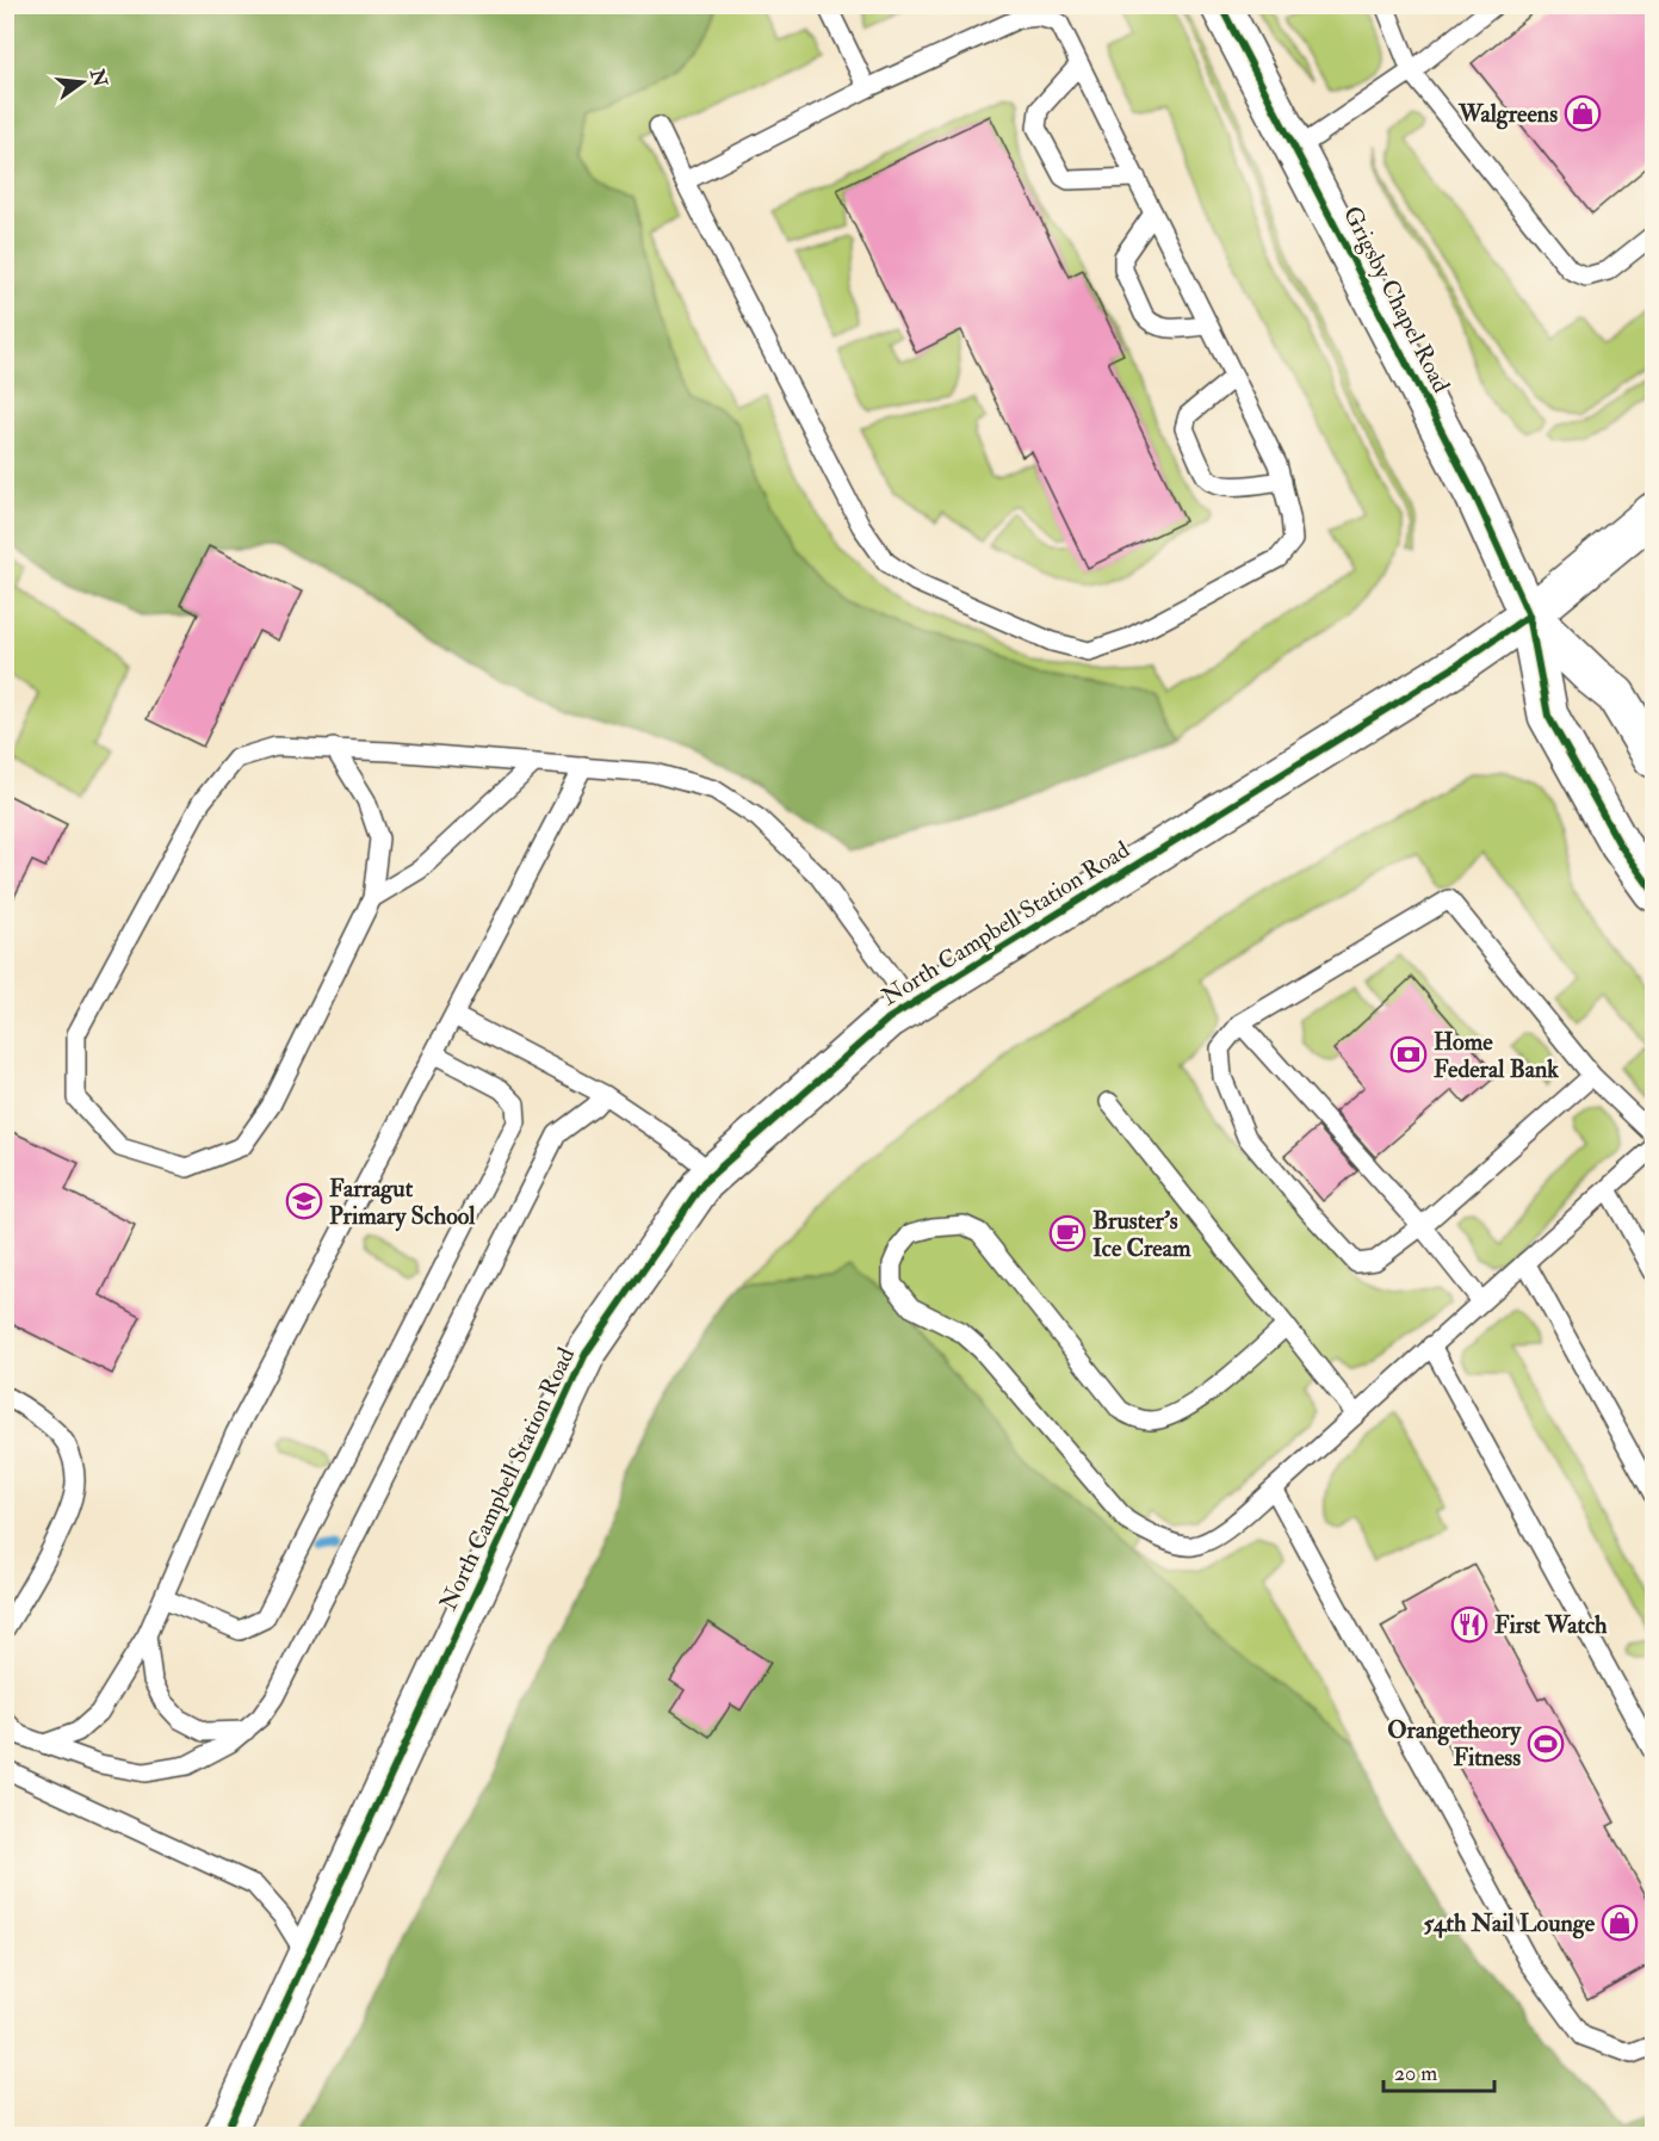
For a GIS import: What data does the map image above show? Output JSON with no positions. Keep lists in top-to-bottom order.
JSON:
{
  "streets": {
    "main road": ["Grigsby Chapel Road", "North Campbell Station Road"]
  },
  "crossings": [
    ["Grigsby Chapel Road", "North Campbell Station Road"]
  ],
  "places": {
    "shop": ["Walgreens", "54th Nail Lounge"],
    "bank": ["Home Federal Bank"],
    "school or university": ["Farragut Primary School"],
    "cafe": ["Bruster's Ice Cream"],
    "restaurant": ["First Watch"],
    "sports": ["Orangetheory Fitness"]
  },
  "scale_bar": "20 m",
  "north": "right"
}
